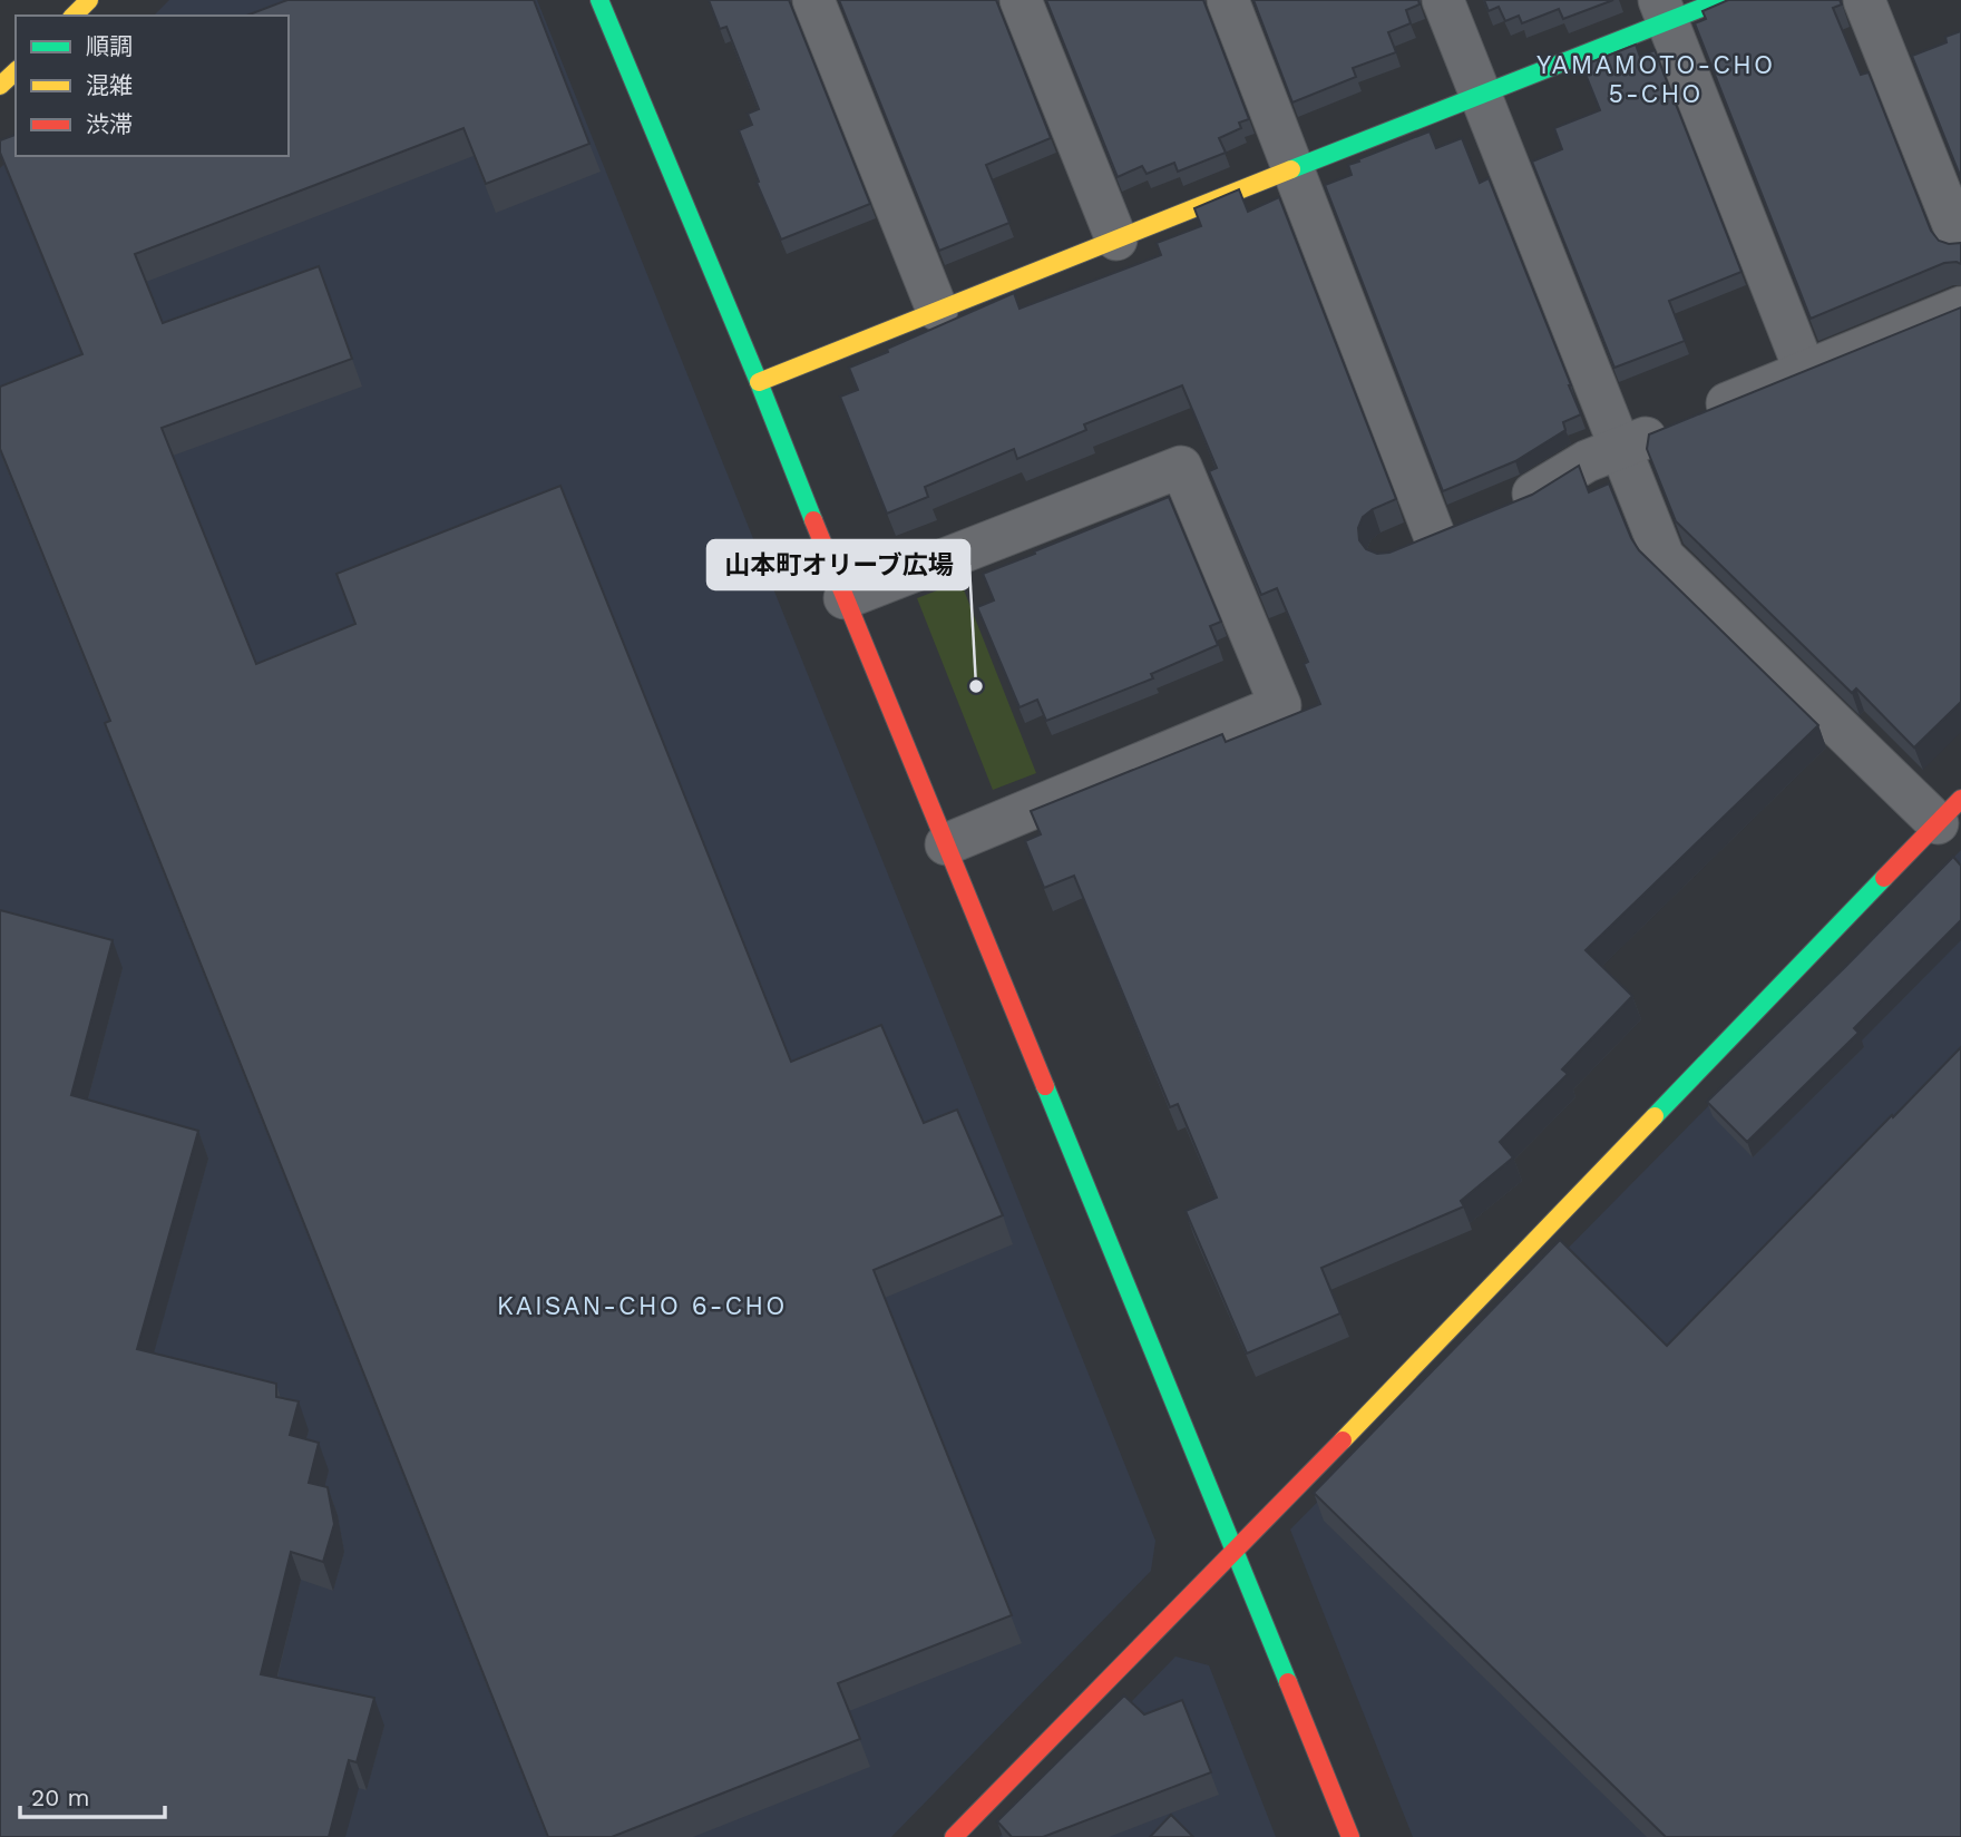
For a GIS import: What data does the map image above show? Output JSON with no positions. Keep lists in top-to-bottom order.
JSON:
{
  "districts": ["YAMAMOTO-CHO 5-CHO", "KAISAN-CHO 6-CHO"],
  "places": ["山本町オリーブ広場"],
  "legend": ["順調", "混雑", "渋滞"],
  "scale_bar": "20 m"
}
